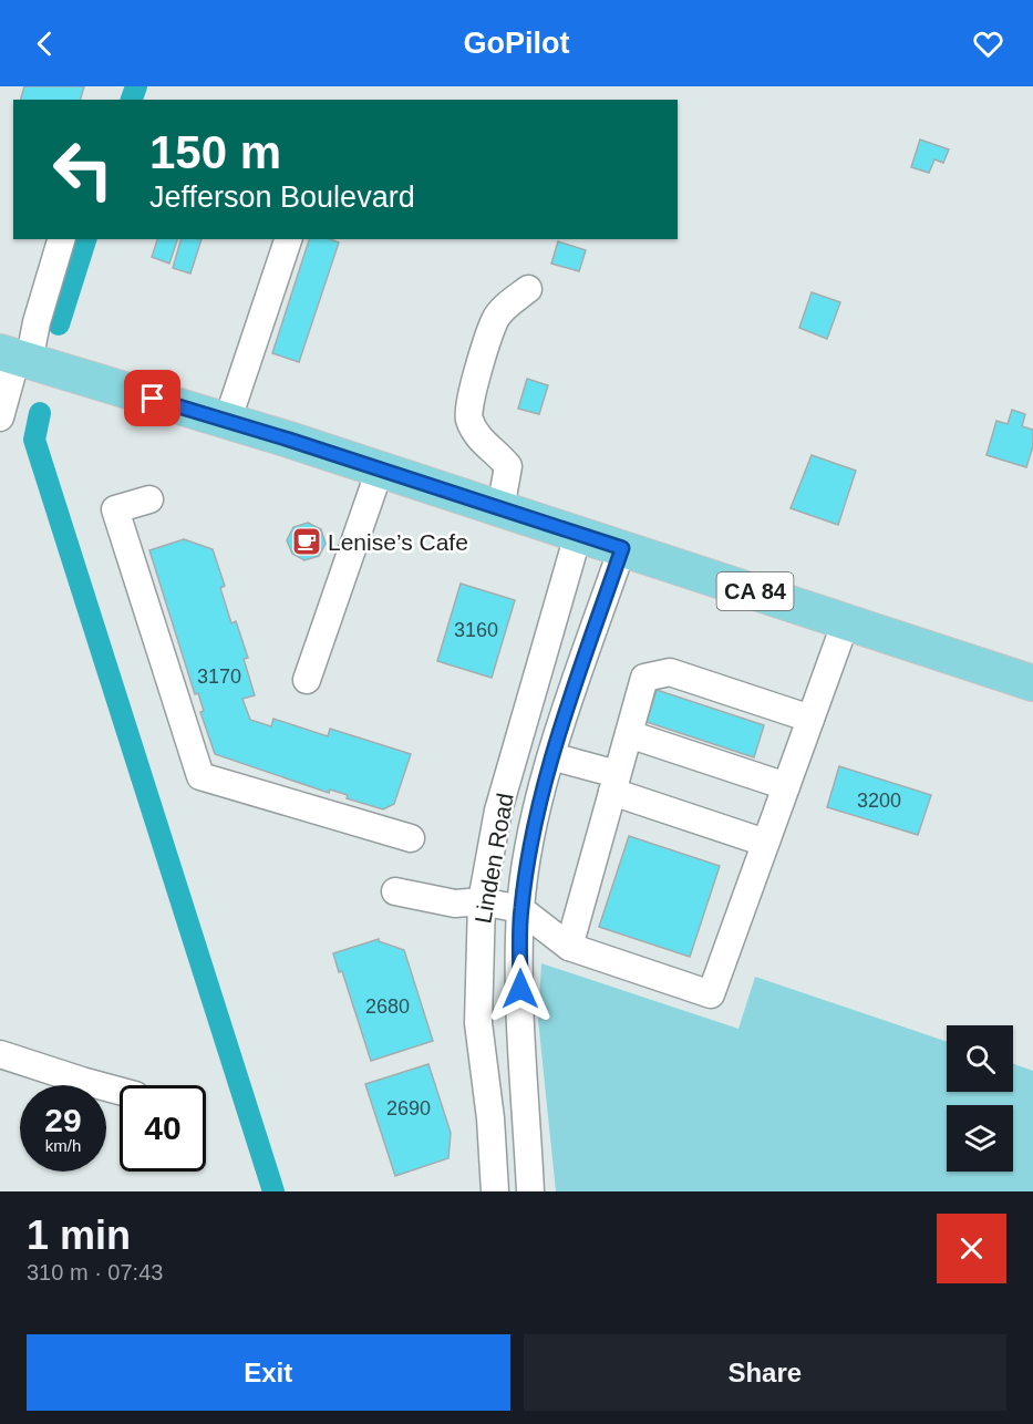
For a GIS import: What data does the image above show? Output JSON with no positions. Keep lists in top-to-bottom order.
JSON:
{
  "streets": {
    "main road": ["CA 84"],
    "street": ["Linden Road"]
  },
  "crossings": [
    ["CA 84", "Linden Road"]
  ],
  "places": {
    "cafe": ["Lenise’s Cafe"]
  },
  "house_numbers": [
    "3160",
    "3170",
    "3200",
    "2680",
    "2690"
  ],
  "page": {
    "header": "GoPilot",
    "turn": ["150 m", "Jefferson Boulevard"],
    "speed": "29 km/h",
    "limit": "40",
    "heading": ["1 min", "310 m · 07:43"],
    "buttons": ["Exit", "Share"]
  }
}
